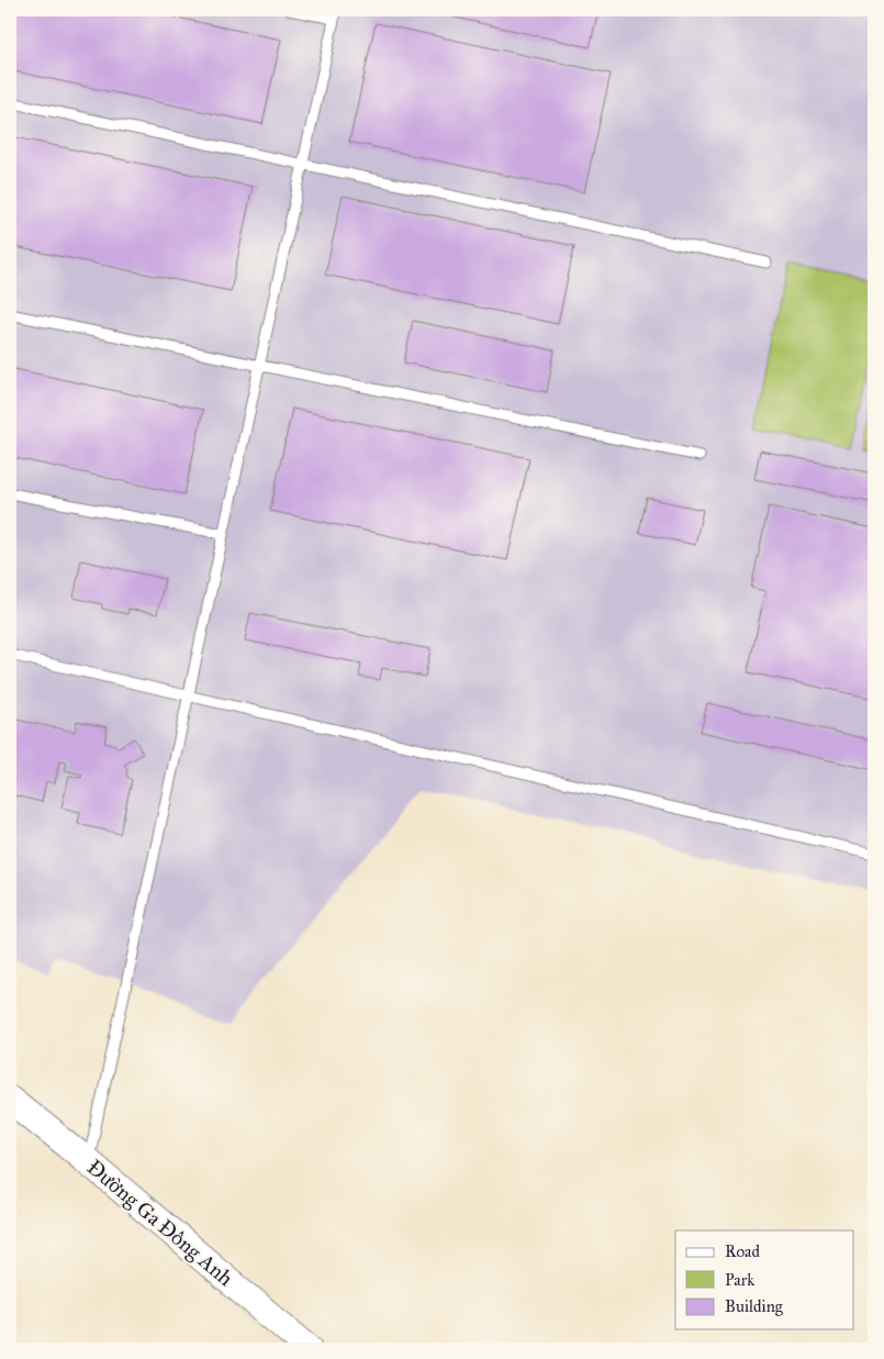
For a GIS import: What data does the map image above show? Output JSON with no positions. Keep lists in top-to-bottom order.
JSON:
{
  "streets": {
    "street": ["Đường Ga Đông Anh"]
  },
  "legend": ["Road", "Park", "Building"]
}
